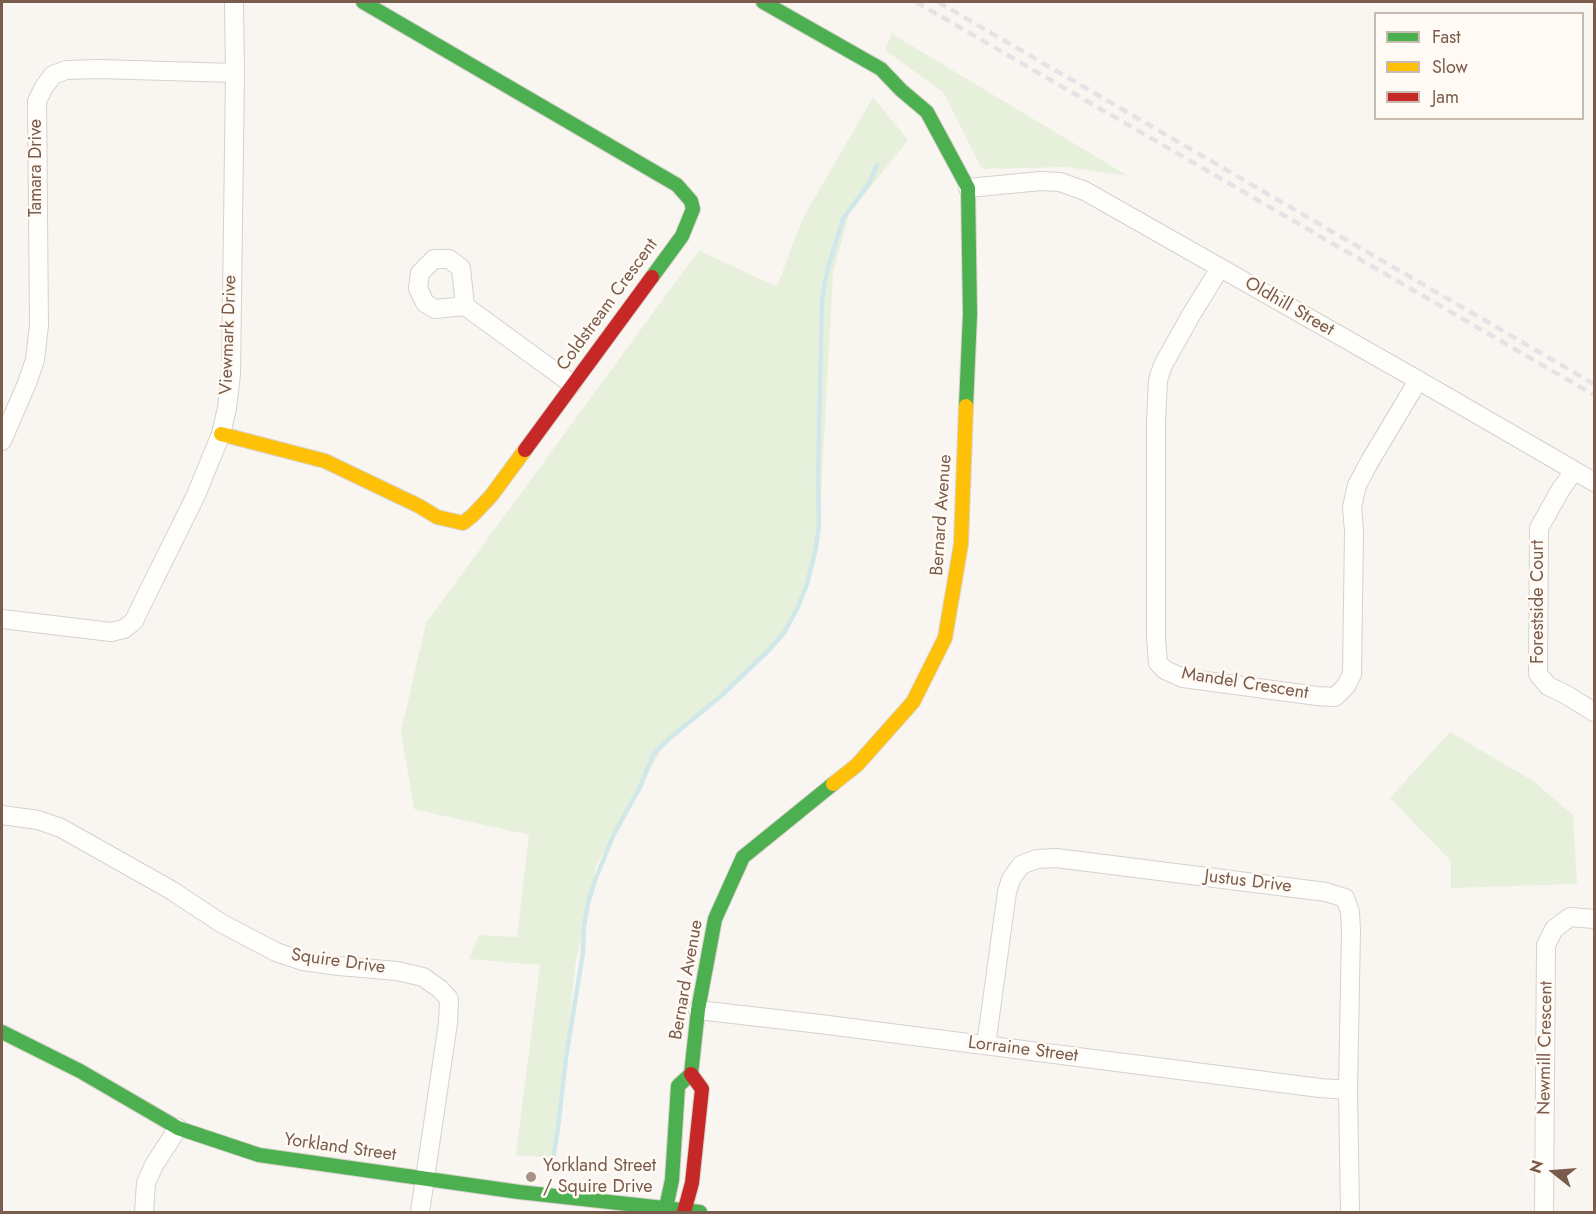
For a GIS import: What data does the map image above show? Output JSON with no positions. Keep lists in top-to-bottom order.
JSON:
{
  "streets": {
    "street": [
      "Tamara Drive",
      "Coldstream Crescent",
      "Oldhill Street",
      "Viewmark Drive",
      "Bernard Avenue",
      "Forestside Court",
      "Mandel Crescent",
      "Justus Drive",
      "Squire Drive",
      "Newmill Crescent",
      "Lorraine Street",
      "Yorkland Street"
    ]
  },
  "crossings": [
    ["Tamara Drive", "Viewmark Drive"],
    ["Coldstream Crescent", "Viewmark Drive"],
    ["Oldhill Street", "Bernard Avenue"],
    ["Oldhill Street", "Forestside Court"],
    ["Oldhill Street", "Mandel Crescent"],
    ["Bernard Avenue", "Lorraine Street"],
    ["Bernard Avenue", "Yorkland Street"],
    ["Justus Drive", "Lorraine Street"],
    ["Squire Drive", "Yorkland Street"]
  ],
  "places": ["Yorkland Street / Squire Drive"],
  "legend": ["Fast", "Slow", "Jam"],
  "north": "left"
}
